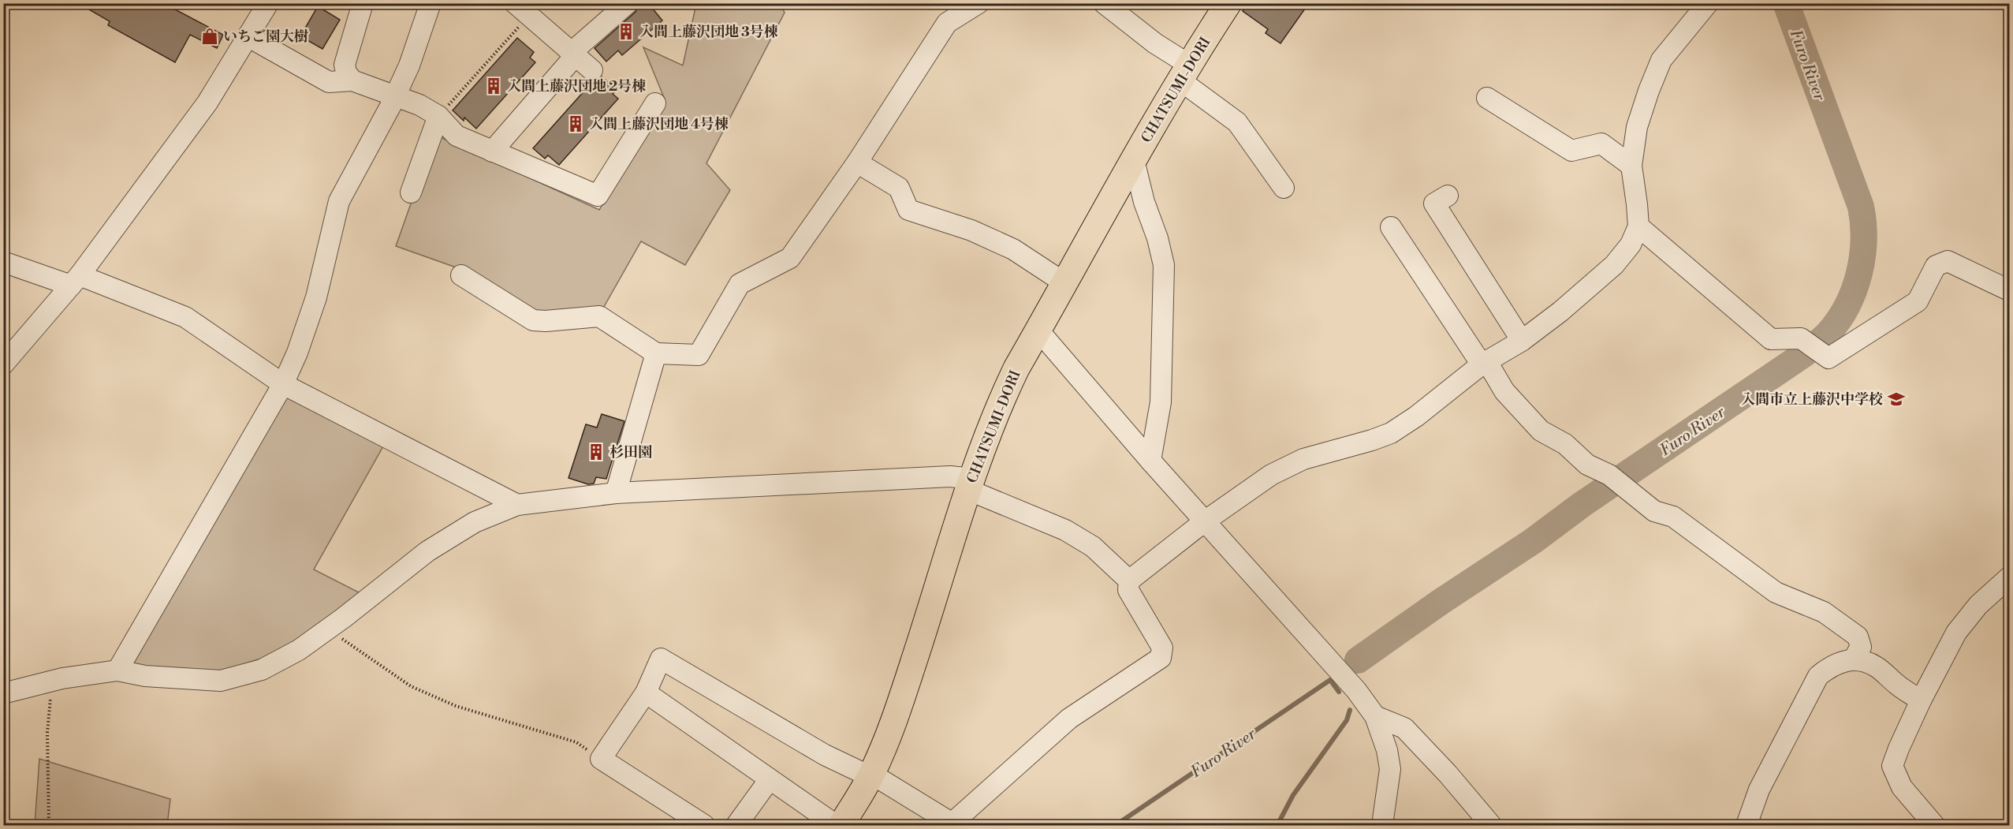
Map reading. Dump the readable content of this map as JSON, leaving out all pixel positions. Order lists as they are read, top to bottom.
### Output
{
  "streets": {
    "main road": ["CHATSUMI-DORI"]
  },
  "water": ["Furo River"],
  "places": {
    "building": [
      "入間上藤沢団地 3号棟",
      "入間上藤沢団地 2号棟",
      "入間上藤沢団地 4号棟",
      "杉田園"
    ],
    "shop": ["いちご園大樹"],
    "school or university": ["入間市立上藤沢中学校"]
  }
}
